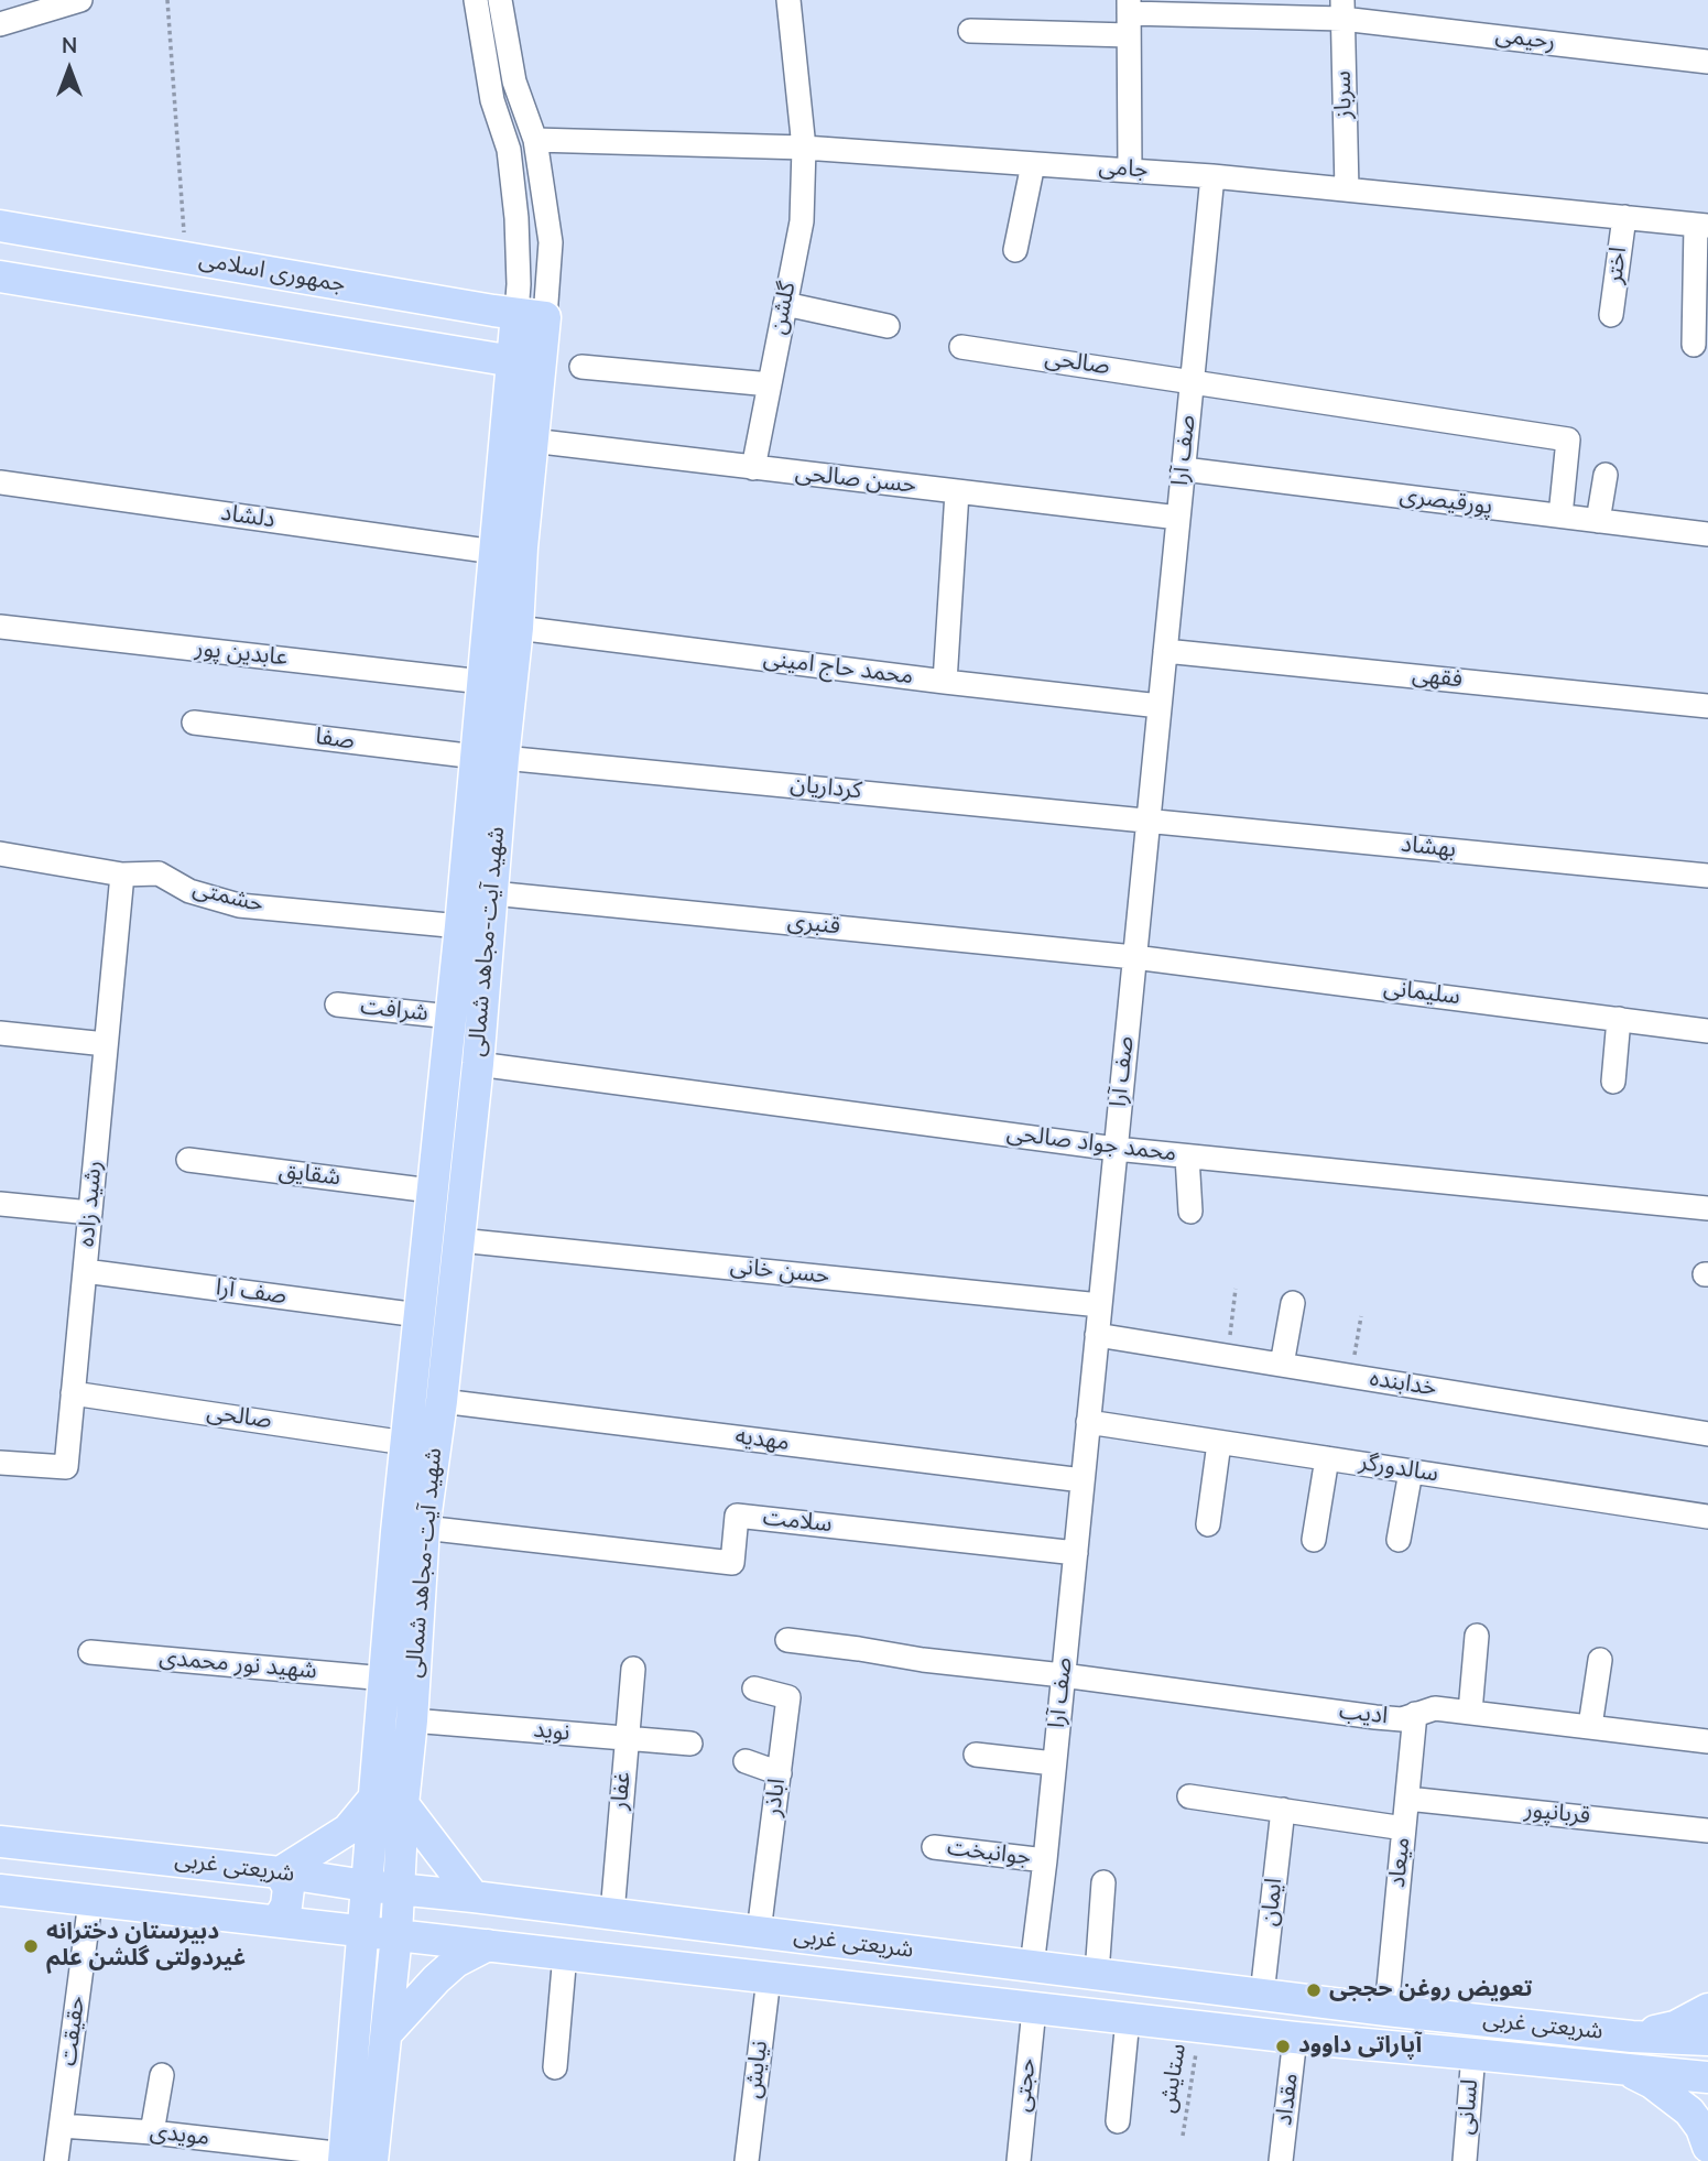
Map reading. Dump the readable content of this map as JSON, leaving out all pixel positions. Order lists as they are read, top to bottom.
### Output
{
  "streets": {
    "main road": ["جمهوری اسلامی", "شهید آیت-مجاهد شمالی", "شریعتی غربی"],
    "street": [
      "رحیمی",
      "سرباز",
      "جامی",
      "اختر",
      "گلشن",
      "صالحی",
      "صف آرا",
      "حسن صالحی",
      "پورقیصری",
      "دلشاد",
      "عابدین پور",
      "محمد حاج امینی",
      "فقهی",
      "صفا",
      "کرداریان",
      "بهشاد",
      "حشمتی",
      "قنبری",
      "سلیمانی",
      "شرافت",
      "محمد جواد صالحی",
      "شقایق",
      "رشید زاده",
      "حسن خانی",
      "خدابنده",
      "مهدیه",
      "سالدورگر",
      "سلامت",
      "شهید نور محمدی",
      "ادیب",
      "نوید",
      "غفار",
      "اباذر",
      "قربانپور",
      "جوانبخت",
      "میعاد",
      "ایمان",
      "حقیقت",
      "نیایش",
      "حجتی",
      "مقداد",
      "لسانی",
      "مویدی"
    ],
    "path": ["ستایش"]
  },
  "crossings": [
    ["رحیمی", "سرباز"],
    ["سرباز", "جامی"],
    ["جامی", "اختر"],
    ["جامی", "گلشن"],
    ["جامی", "صف آرا"],
    ["جامی", "شهید آیت-مجاهد شمالی"],
    ["جمهوری اسلامی", "شهید آیت-مجاهد شمالی"],
    ["گلشن", "حسن صالحی"],
    ["صالحی", "صف آرا"],
    ["صالحی", "پورقیصری"],
    ["صالحی", "شهید آیت-مجاهد شمالی"],
    ["صالحی", "رشید زاده"],
    ["صف آرا", "حسن صالحی"],
    ["صف آرا", "پورقیصری"],
    ["صف آرا", "محمد حاج امینی"],
    ["صف آرا", "فقهی"],
    ["صف آرا", "کرداریان"],
    ["صف آرا", "بهشاد"],
    ["صف آرا", "قنبری"],
    ["صف آرا", "شهید آیت-مجاهد شمالی"],
    ["صف آرا", "سلیمانی"],
    ["صف آرا", "محمد جواد صالحی"],
    ["صف آرا", "رشید زاده"],
    ["صف آرا", "حسن خانی"],
    ["صف آرا", "خدابنده"],
    ["صف آرا", "مهدیه"],
    ["صف آرا", "سالدورگر"],
    ["صف آرا", "سلامت"],
    ["صف آرا", "ادیب"],
    ["صف آرا", "جوانبخت"],
    ["صف آرا", "شریعتی غربی"],
    ["حسن صالحی", "شهید آیت-مجاهد شمالی"],
    ["دلشاد", "شهید آیت-مجاهد شمالی"],
    ["عابدین پور", "شهید آیت-مجاهد شمالی"],
    ["محمد حاج امینی", "شهید آیت-مجاهد شمالی"],
    ["صفا", "کرداریان"],
    ["صفا", "شهید آیت-مجاهد شمالی"],
    ["کرداریان", "بهشاد"],
    ["کرداریان", "شهید آیت-مجاهد شمالی"],
    ["حشمتی", "شهید آیت-مجاهد شمالی"],
    ["حشمتی", "رشید زاده"],
    ["قنبری", "شهید آیت-مجاهد شمالی"],
    ["قنبری", "سلیمانی"],
    ["شهید آیت-مجاهد شمالی", "شرافت"],
    ["شهید آیت-مجاهد شمالی", "محمد جواد صالحی"],
    ["شهید آیت-مجاهد شمالی", "شقایق"],
    ["شهید آیت-مجاهد شمالی", "حسن خانی"],
    ["شهید آیت-مجاهد شمالی", "مهدیه"],
    ["شهید آیت-مجاهد شمالی", "سلامت"],
    ["شهید آیت-مجاهد شمالی", "شهید نور محمدی"],
    ["شهید آیت-مجاهد شمالی", "نوید"],
    ["شهید آیت-مجاهد شمالی", "شریعتی غربی"],
    ["شهید آیت-مجاهد شمالی", "مویدی"],
    ["ادیب", "میعاد"],
    ["نوید", "غفار"],
    ["غفار", "شریعتی غربی"],
    ["اباذر", "شریعتی غربی"],
    ["قربانپور", "میعاد"],
    ["میعاد", "شریعتی غربی"],
    ["شریعتی غربی", "ایمان"],
    ["شریعتی غربی", "حقیقت"],
    ["شریعتی غربی", "نیایش"],
    ["شریعتی غربی", "ستایش"],
    ["شریعتی غربی", "حجتی"],
    ["شریعتی غربی", "مقداد"],
    ["شریعتی غربی", "لسانی"],
    ["حقیقت", "مویدی"]
  ],
  "places": ["دبیرستان دخترانه غیردولتی گلشن علم", "تعویض روغن حججی", "آپاراتی داوود"],
  "north": "top"
}
